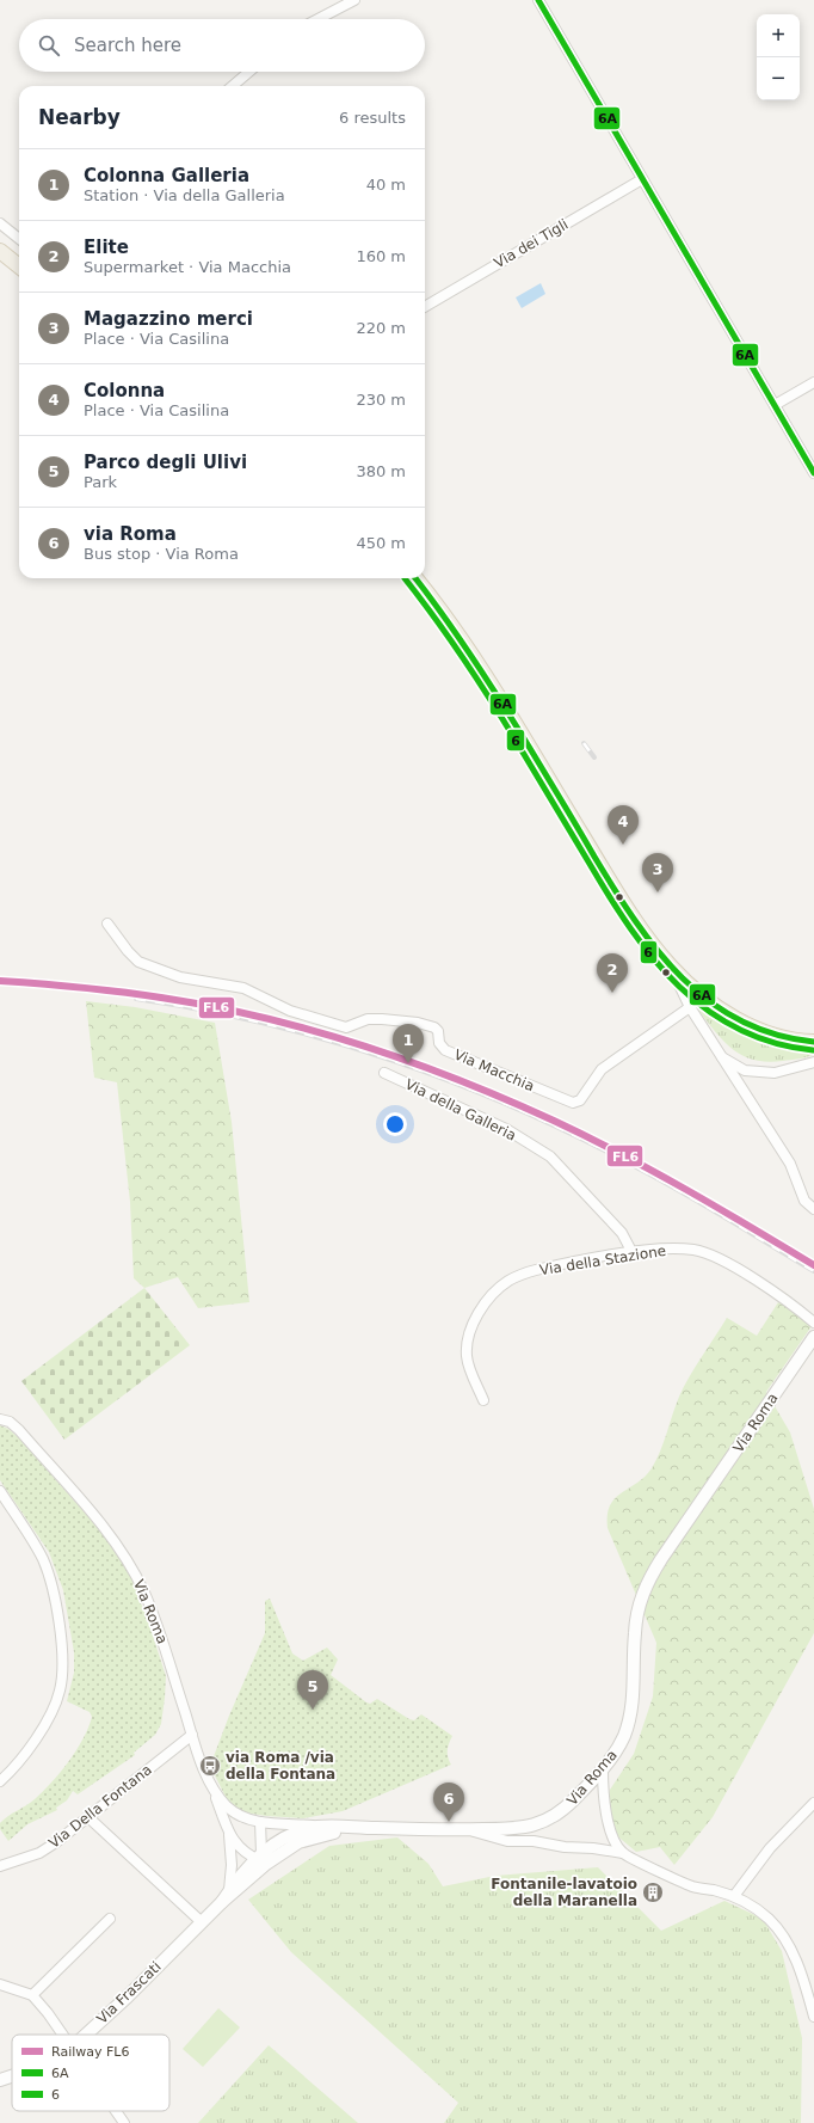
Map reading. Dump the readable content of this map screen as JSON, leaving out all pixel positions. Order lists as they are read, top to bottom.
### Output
{
  "streets": {
    "street": [
      "Via dei Tigli",
      "Via Macchia",
      "Via della Galleria",
      "Via della Stazione",
      "Via Roma",
      "Via Della Fontana",
      "Via Frascati"
    ]
  },
  "crossings": [
    ["Via della Galleria", "Via della Stazione"],
    ["Via Roma", "Via Della Fontana"],
    ["Via Roma", "Via Frascati"]
  ],
  "places": {
    "bus stop": ["via Roma /via della Fontana"],
    "building": ["Fontanile-lavatoio della Maranella"]
  },
  "lines": ["transit line 6A", "transit line 6", "rail line FL6"],
  "legend": ["Railway FL6", "6A", "6"],
  "page": {
    "map_buttons": ["+", "−"],
    "search": "Search here",
    "heading": ["Nearby", "6 results"],
    "list": [
      {
        "mark": "1",
        "name": "Colonna Galleria",
        "note": "Station · Via della Galleria",
        "value": "40 m"
      },
      {
        "mark": "2",
        "name": "Elite",
        "note": "Supermarket · Via Macchia",
        "value": "160 m"
      },
      {
        "mark": "3",
        "name": "Magazzino merci",
        "note": "Place · Via Casilina",
        "value": "220 m"
      },
      {
        "mark": "4",
        "name": "Colonna",
        "note": "Place · Via Casilina",
        "value": "230 m"
      },
      {
        "mark": "5",
        "name": "Parco degli Ulivi",
        "note": "Park",
        "value": "380 m"
      },
      {
        "mark": "6",
        "name": "via Roma",
        "note": "Bus stop · Via Roma",
        "value": "450 m"
      }
    ],
    "pins": [
      "4",
      "3",
      "2",
      "1",
      "5",
      "6"
    ]
  }
}
